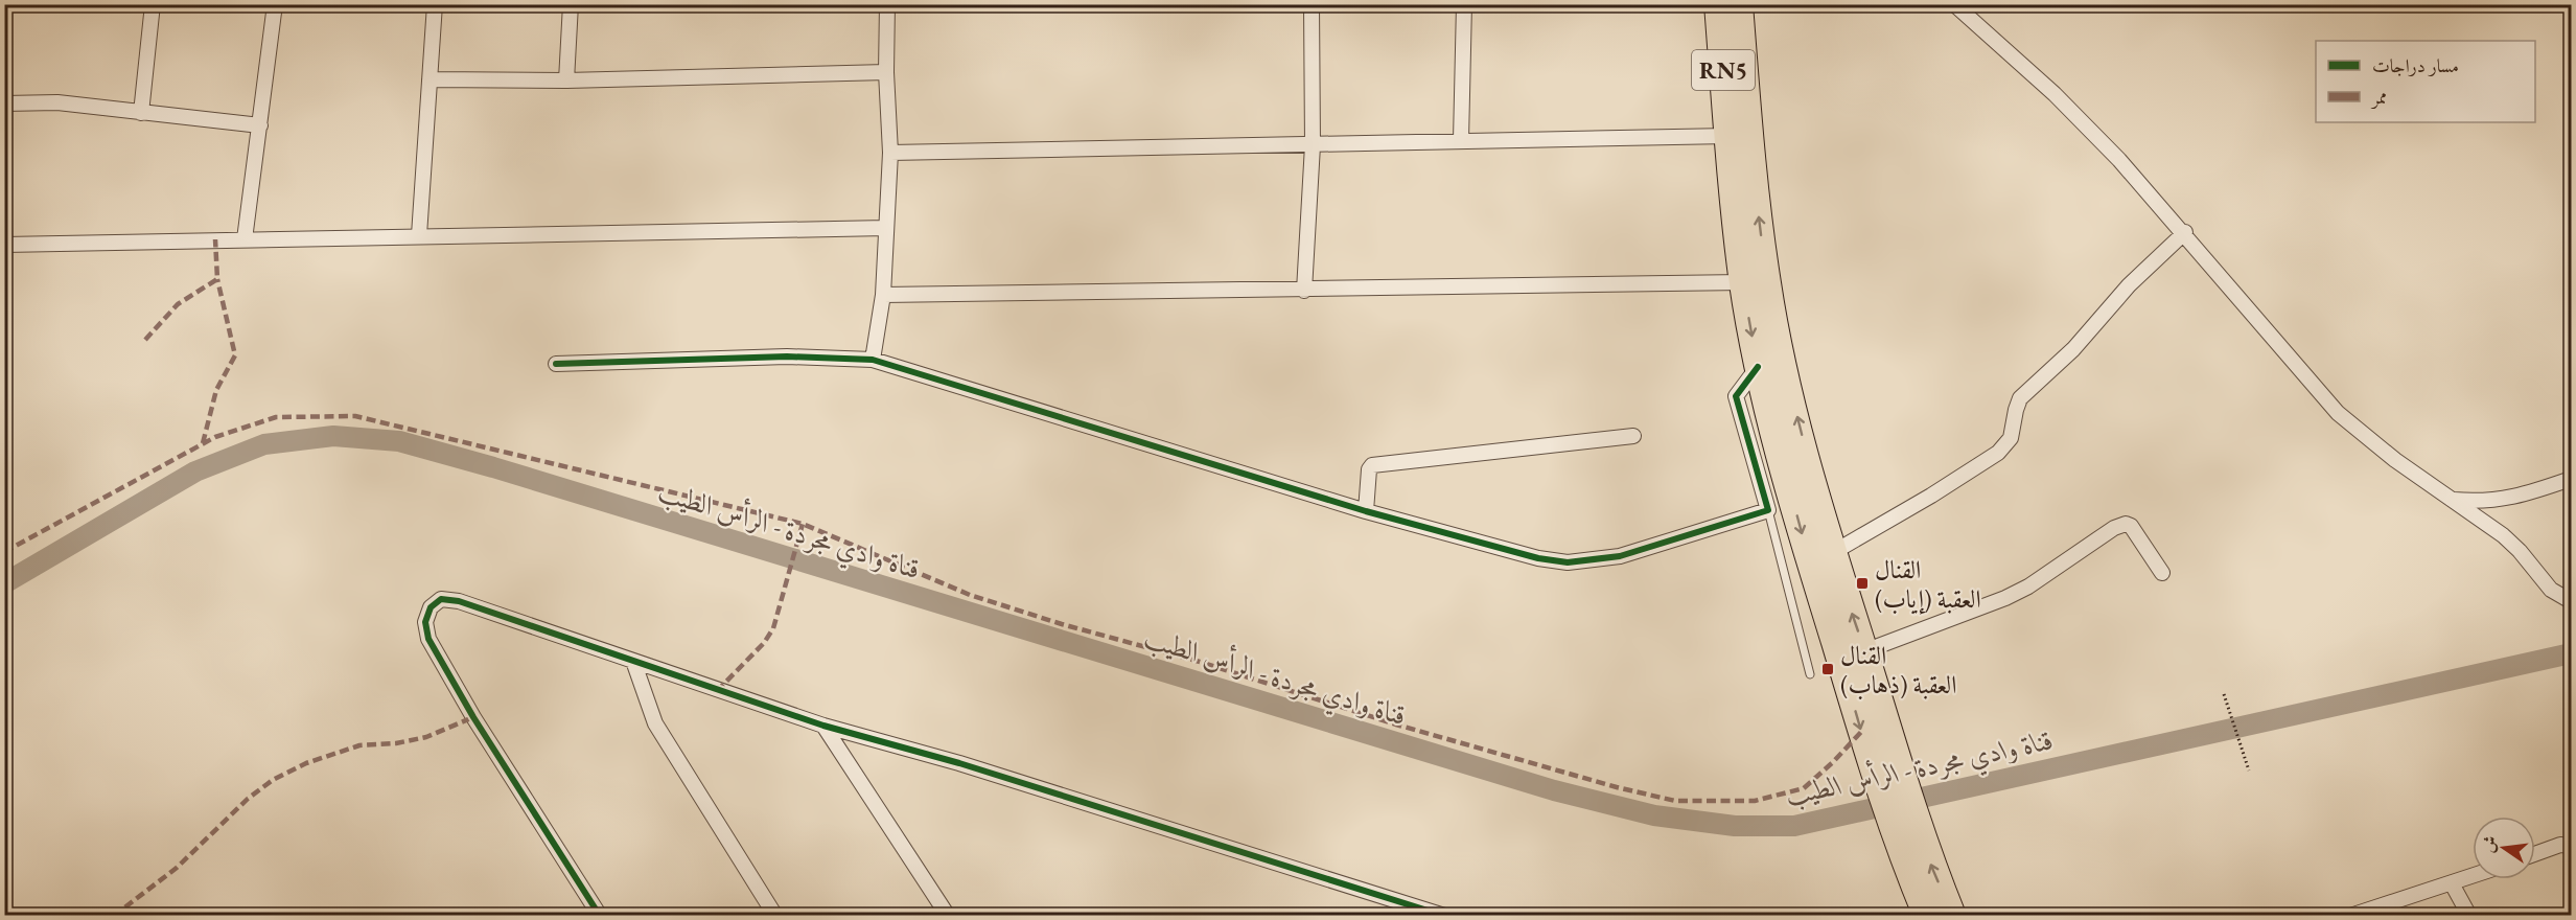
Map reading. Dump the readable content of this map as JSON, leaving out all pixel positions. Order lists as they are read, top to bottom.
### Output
{
  "streets": {
    "highway": ["RN5"]
  },
  "water": ["قناة وادي مجردة - الرأس الطيب"],
  "places": {
    "transit": ["القنال العقبة (إياب)", "القنال العقبة (ذهاب)"]
  },
  "legend": ["مسار دراجات", "ممر"],
  "north": "left"
}
